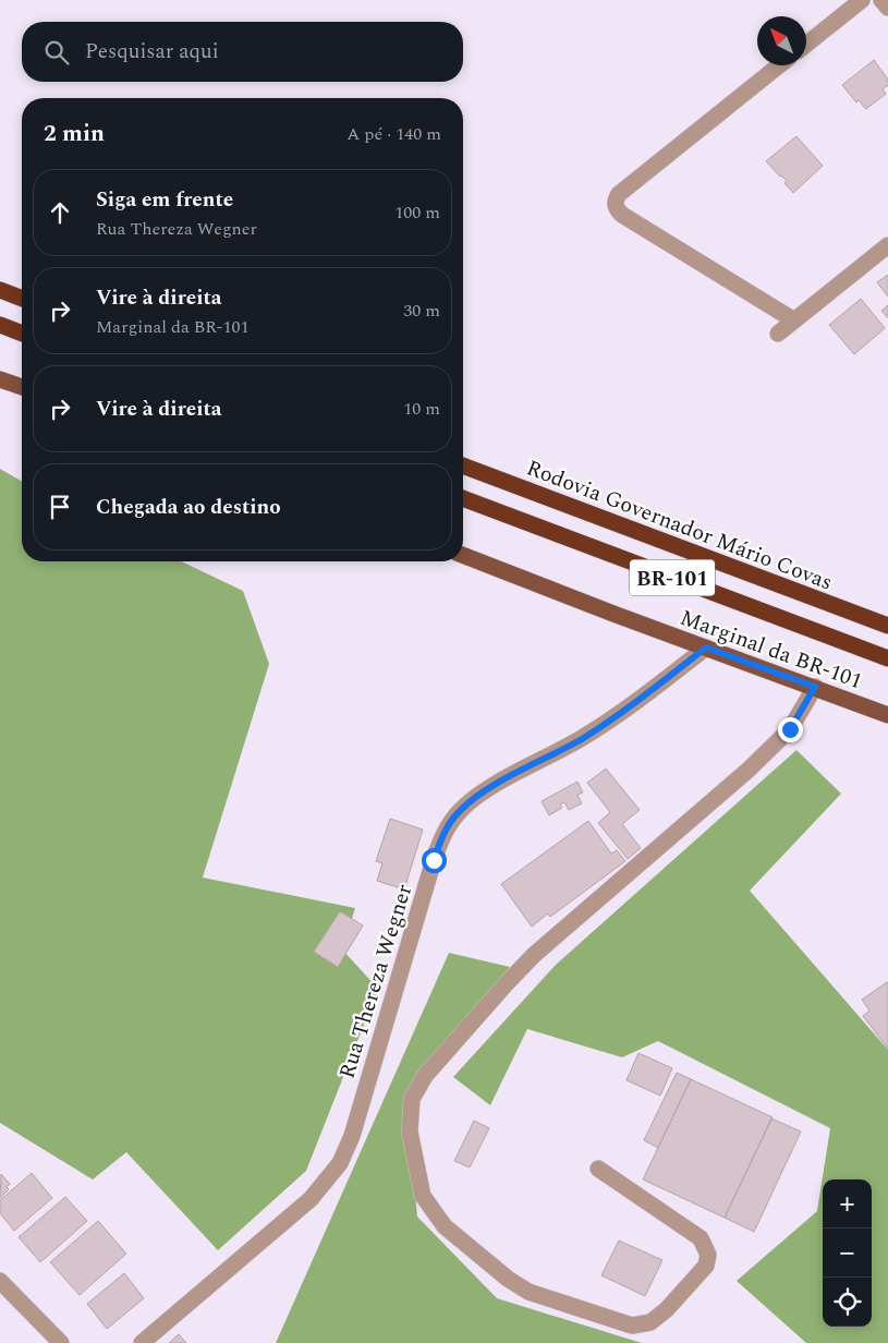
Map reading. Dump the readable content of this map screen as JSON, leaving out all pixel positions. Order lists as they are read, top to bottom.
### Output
{
  "streets": {
    "highway": ["Rodovia Governador Mário Covas", "BR-101"],
    "main road": ["Marginal da BR-101"],
    "street": ["Rua Thereza Wegner"]
  },
  "crossings": [
    ["Marginal da BR-101", "Rua Thereza Wegner"]
  ],
  "north": "top left",
  "page": {
    "search": "Pesquisar aqui",
    "heading": ["2 min", "A pé · 140 m"],
    "list": [
      ["Siga em frente", "Rua Thereza Wegner", "100 m"],
      ["Vire à direita", "Marginal da BR-101", "30 m"],
      ["Vire à direita", "10 m"],
      "Chegada ao destino"
    ],
    "map_buttons": ["+", "−"]
  }
}
